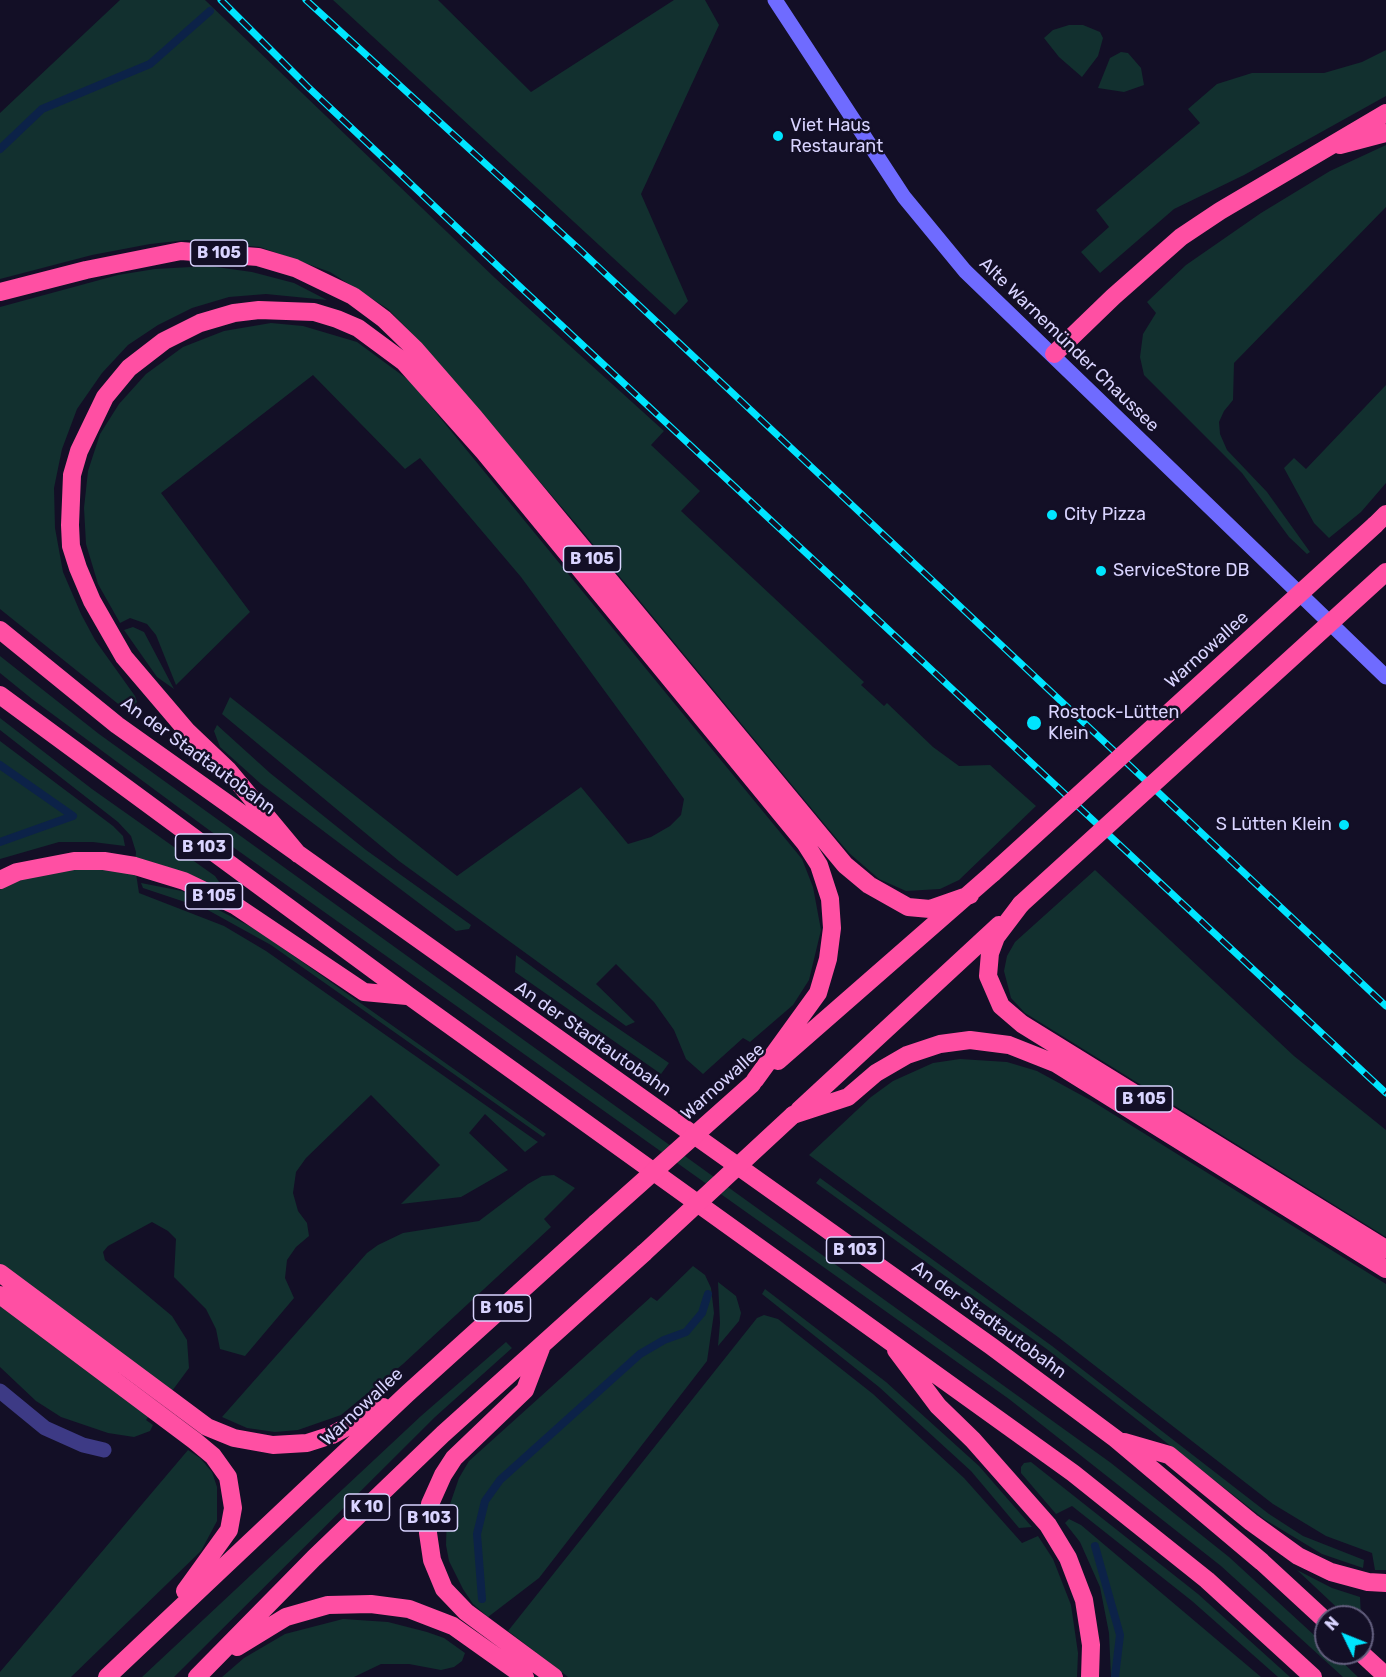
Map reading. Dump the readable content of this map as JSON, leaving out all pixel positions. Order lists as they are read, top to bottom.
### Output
{
  "streets": {
    "highway": [
      "B 105",
      "Warnowallee",
      "An der Stadtautobahn",
      "B 103",
      "K 10"
    ],
    "street": ["Alte Warnemünder Chaussee"]
  },
  "crossings": [
    ["B 105", "Warnowallee"],
    ["B 105", "B 103"],
    ["B 103", "K 10"]
  ],
  "places": [
    "Viet Haus Restaurant",
    "City Pizza",
    "ServiceStore DB",
    "Rostock-Lütten Klein",
    "S Lütten Klein"
  ],
  "north": "top left"
}
